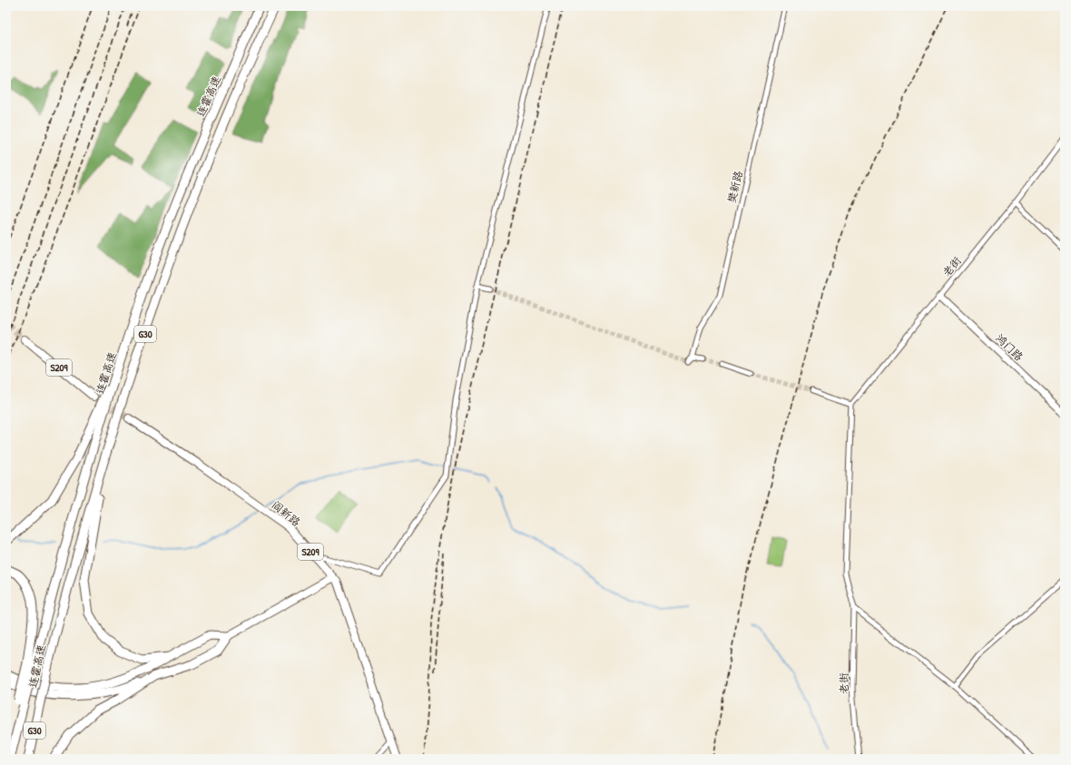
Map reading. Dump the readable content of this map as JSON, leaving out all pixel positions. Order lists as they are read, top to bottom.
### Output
{
  "streets": {
    "highway": ["连霍高速", "G30"],
    "main road": ["S209", "阎新路"],
    "street": ["樊新路", "老街", "鸿门路"]
  },
  "crossings": [
    ["老街", "鸿门路"]
  ]
}
